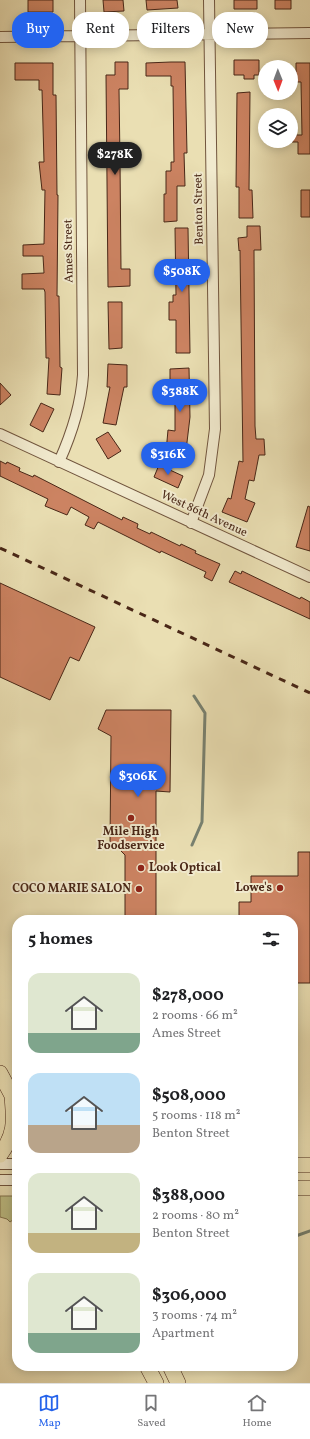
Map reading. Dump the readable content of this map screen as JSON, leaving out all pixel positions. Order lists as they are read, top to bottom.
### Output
{
  "streets": {
    "street": ["Benton Street", "Ames Street", "West 86th Avenue"]
  },
  "crossings": [
    ["Benton Street", "West 86th Avenue"],
    ["Ames Street", "West 86th Avenue"]
  ],
  "places": [
    "Mile High Foodservice",
    "Look Optical",
    "Lowe's",
    "COCO MARIE SALON"
  ],
  "north": "bottom",
  "page": {
    "chip": [
      "Buy",
      "Rent",
      "Filters",
      "New"
    ],
    "price": [
      "$278K",
      "$508K",
      "$388K",
      "$316K",
      "$306K"
    ],
    "heading": "5 homes",
    "list": [
      {
        "name": "$278,000",
        "note": "2 rooms · 66 m² · Ames Street"
      },
      {
        "name": "$508,000",
        "note": "5 rooms · 118 m² · Benton Street"
      },
      {
        "name": "$388,000",
        "note": "2 rooms · 80 m² · Benton Street"
      },
      {
        "name": "$306,000",
        "note": "3 rooms · 74 m² · Apartment"
      }
    ],
    "tabs": ["Map", "Saved", "Home"]
  }
}
